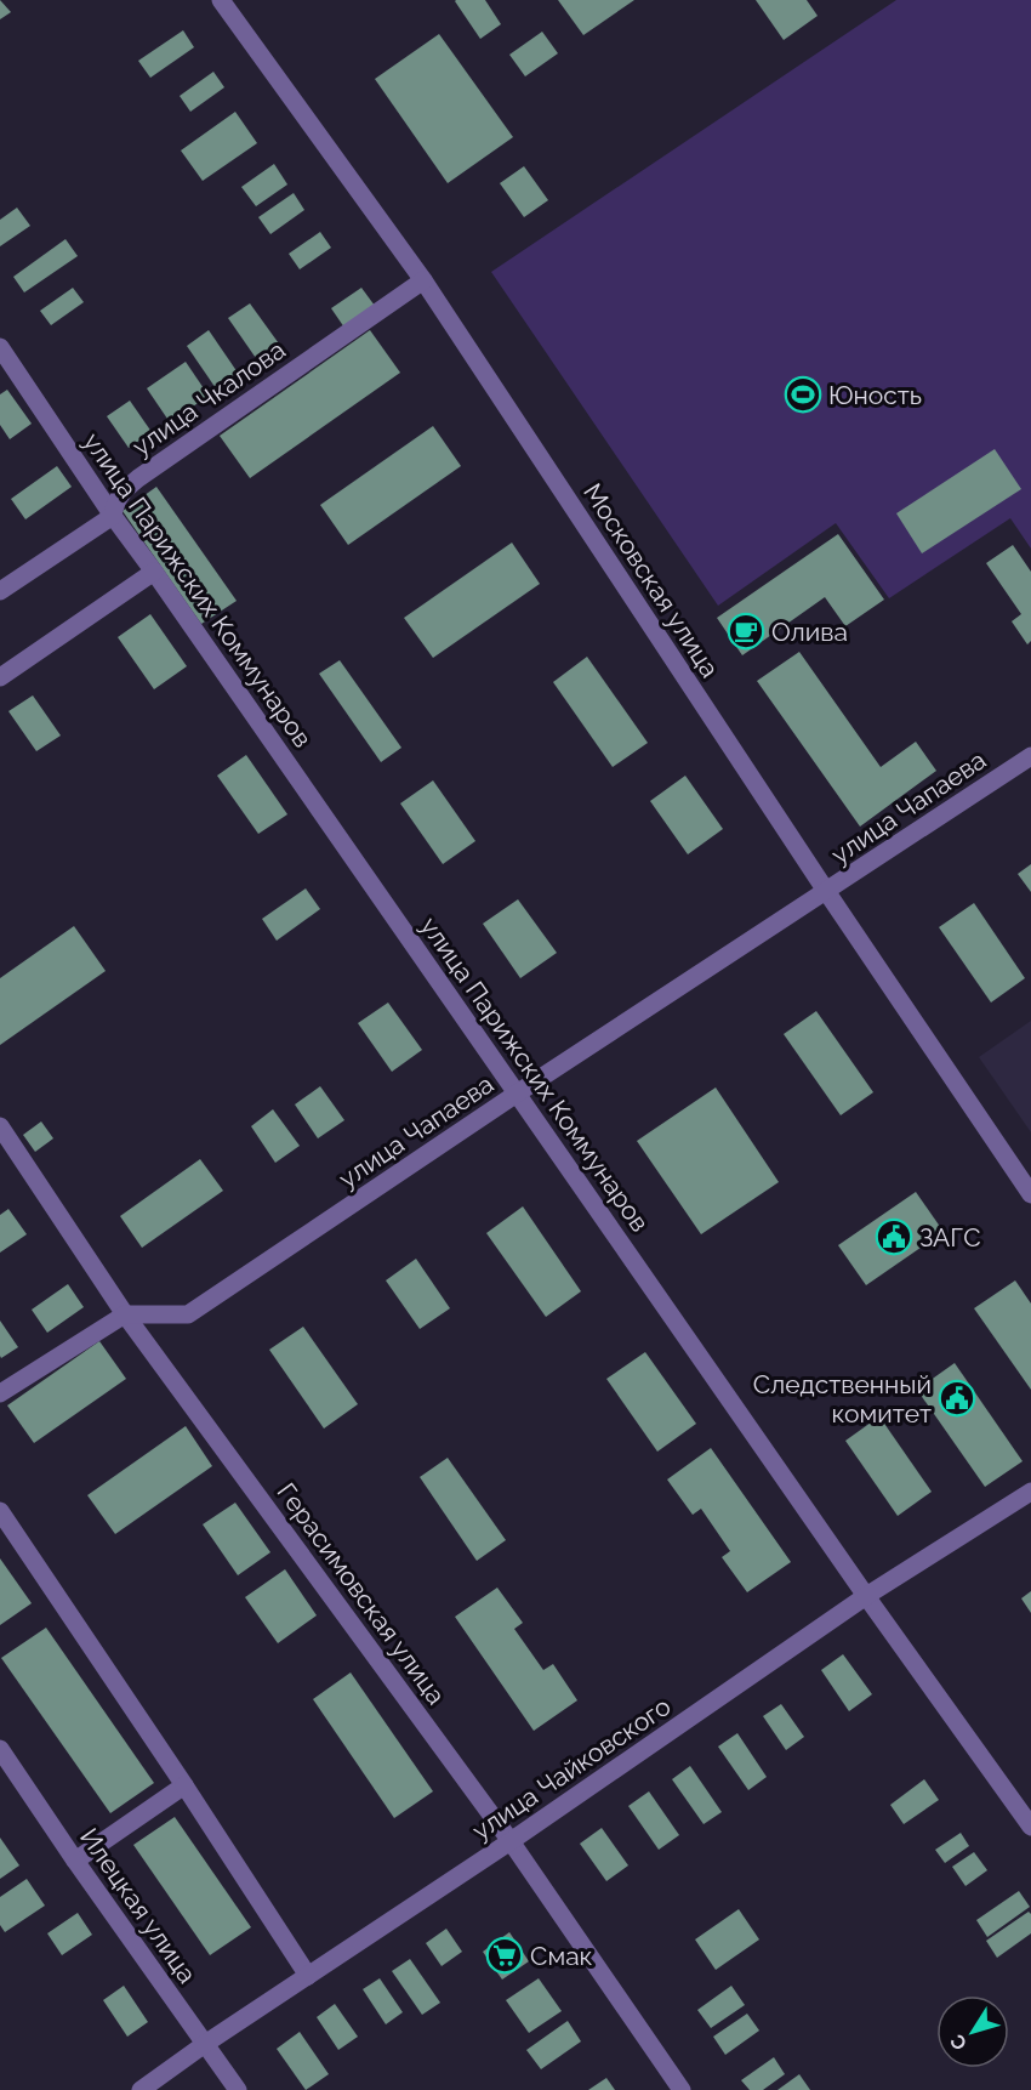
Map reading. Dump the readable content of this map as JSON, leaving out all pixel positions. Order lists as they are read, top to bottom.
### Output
{
  "streets": {
    "street": [
      "улица Чкалова",
      "Московская улица",
      "улица Парижских Коммунаров",
      "улица Чапаева",
      "Герасимовская улица",
      "улица Чайковского",
      "Илецкая улица"
    ]
  },
  "crossings": [
    ["улица Чкалова", "Московская улица"],
    ["улица Чкалова", "улица Парижских Коммунаров"],
    ["Московская улица", "улица Чапаева"],
    ["улица Парижских Коммунаров", "улица Чапаева"],
    ["улица Парижских Коммунаров", "улица Чайковского"],
    ["улица Чапаева", "Герасимовская улица"],
    ["Герасимовская улица", "улица Чайковского"],
    ["улица Чайковского", "Илецкая улица"]
  ],
  "places": {
    "sports": ["Юность"],
    "cafe": ["Олива"],
    "public building": ["ЗАГС", "Следственный комитет"],
    "supermarket": ["Смак"]
  },
  "north": "bottom left"
}
